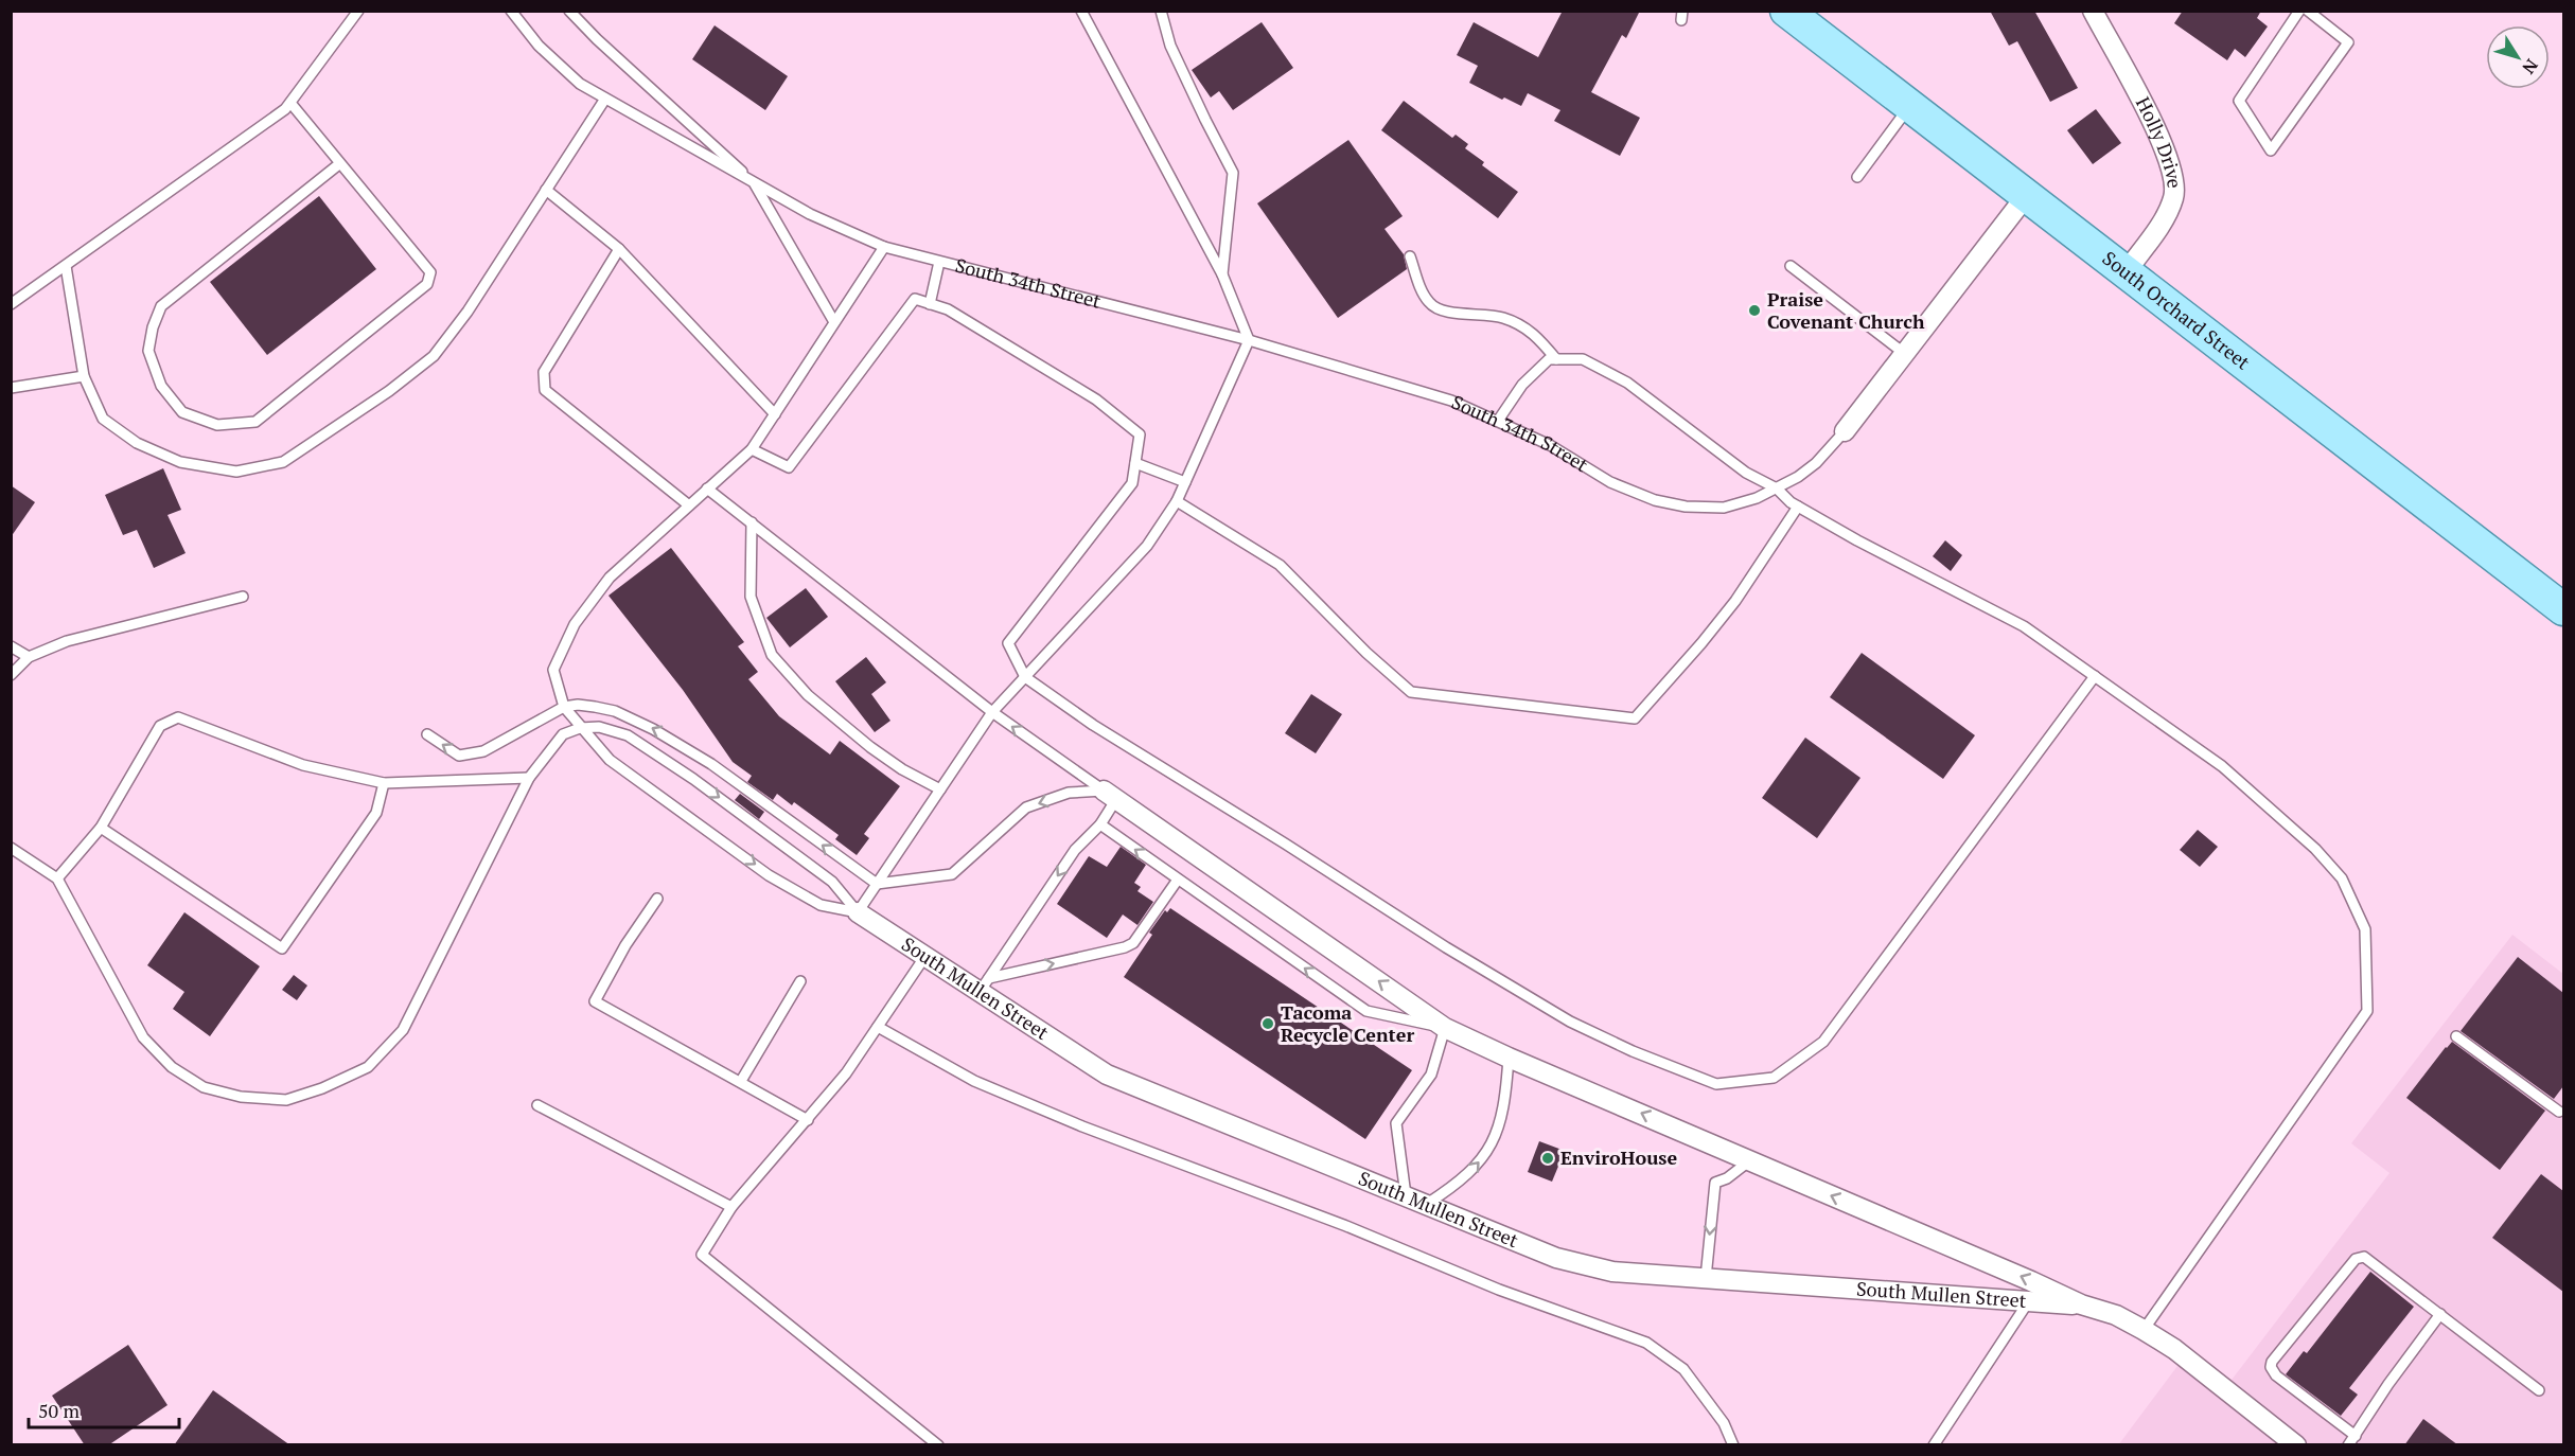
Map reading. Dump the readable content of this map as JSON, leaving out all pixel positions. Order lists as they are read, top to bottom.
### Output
{
  "streets": {
    "main road": ["South Orchard Street"],
    "street": ["Holly Drive", "South 34th Street", "South Mullen Street"]
  },
  "crossings": [
    ["Holly Drive", "South Orchard Street"],
    ["South 34th Street", "South Orchard Street"]
  ],
  "places": ["Praise Covenant Church", "Tacoma Recycle Center", "EnviroHouse"],
  "scale_bar": "50 m",
  "north": "bottom right"
}
